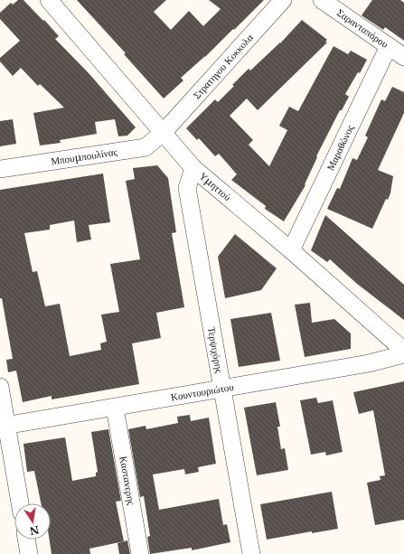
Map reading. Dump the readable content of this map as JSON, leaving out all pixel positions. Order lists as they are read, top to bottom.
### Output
{
  "streets": {
    "street": [
      "Σαρανταπόρου",
      "Στρατηγου Κοκκολα",
      "Μαραθώνος",
      "Μπουμπουλίνας",
      "Υμηττού",
      "Τερψιχόρης",
      "Κουντουριώτου",
      "Καστανερης"
    ]
  },
  "crossings": [
    ["Σαρανταπόρου", "Μαραθώνος"],
    ["Στρατηγου Κοκκολα", "Μπουμπουλίνας"],
    ["Στρατηγου Κοκκολα", "Υμηττού"],
    ["Μαραθώνος", "Υμηττού"],
    ["Μπουμπουλίνας", "Υμηττού"],
    ["Υμηττού", "Τερψιχόρης"],
    ["Τερψιχόρης", "Κουντουριώτου"],
    ["Κουντουριώτου", "Καστανερης"]
  ],
  "north": "bottom"
}
